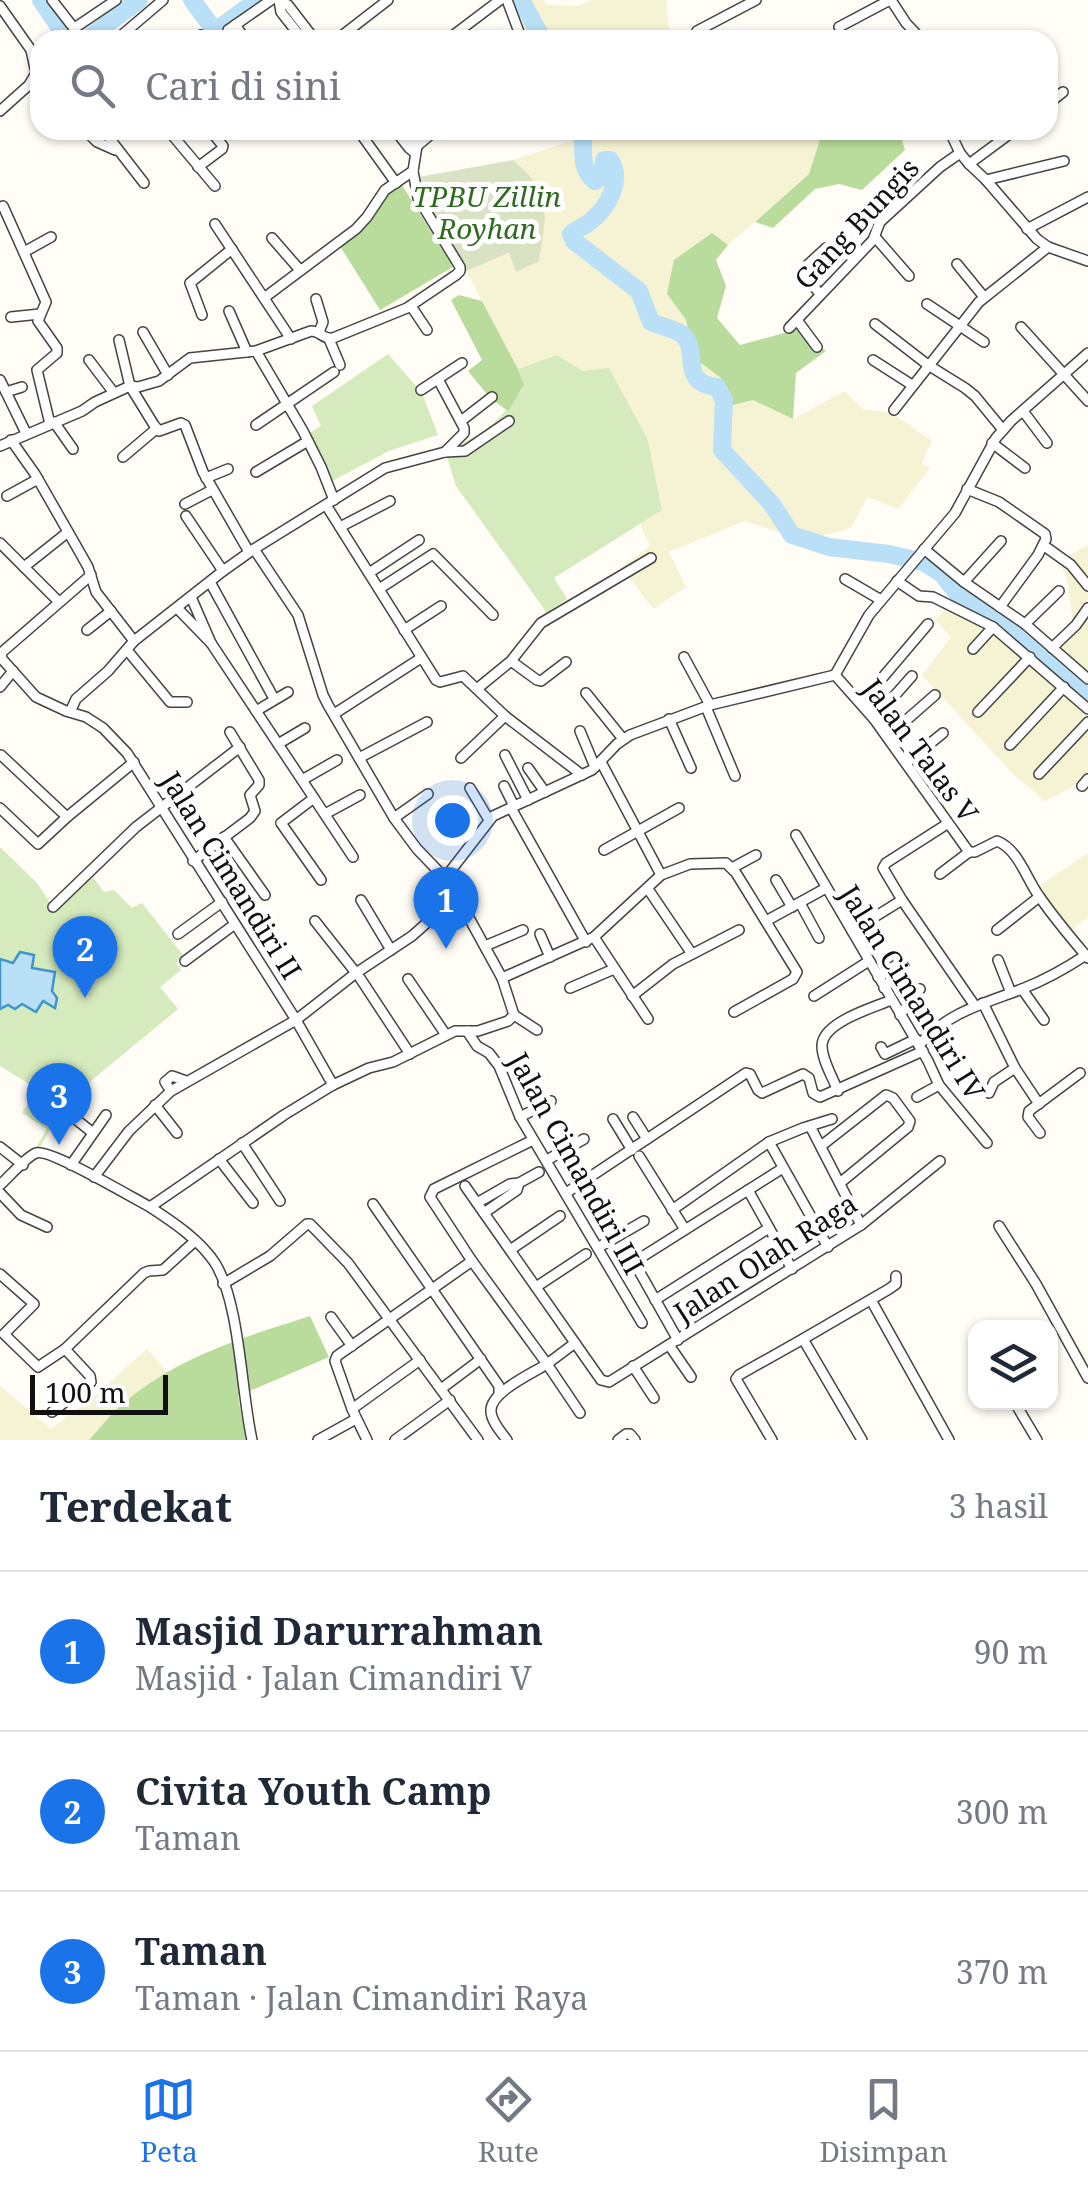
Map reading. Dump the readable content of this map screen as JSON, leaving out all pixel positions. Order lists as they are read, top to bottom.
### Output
{
  "streets": {
    "street": [
      "Gang Bungis",
      "Jalan Talas V",
      "Jalan Cimandiri II",
      "Jalan Cimandiri IV",
      "Jalan Cimandiri III",
      "Jalan Olah Raga"
    ]
  },
  "parks": ["TPBU Zillin Royhan"],
  "scale_bar": "100 m",
  "page": {
    "search": "Cari di sini",
    "pins": ["1", "2", "3"],
    "scale": "100 m",
    "heading": ["Terdekat", "3 hasil"],
    "list": [
      {
        "mark": "1",
        "name": "Masjid Darurrahman",
        "note": "Masjid · Jalan Cimandiri V",
        "value": "90 m"
      },
      {
        "mark": "2",
        "name": "Civita Youth Camp",
        "note": "Taman",
        "value": "300 m"
      },
      {
        "mark": "3",
        "name": "Taman",
        "note": "Taman · Jalan Cimandiri Raya",
        "value": "370 m"
      }
    ],
    "nav": ["Peta", "Rute", "Disimpan"]
  }
}
